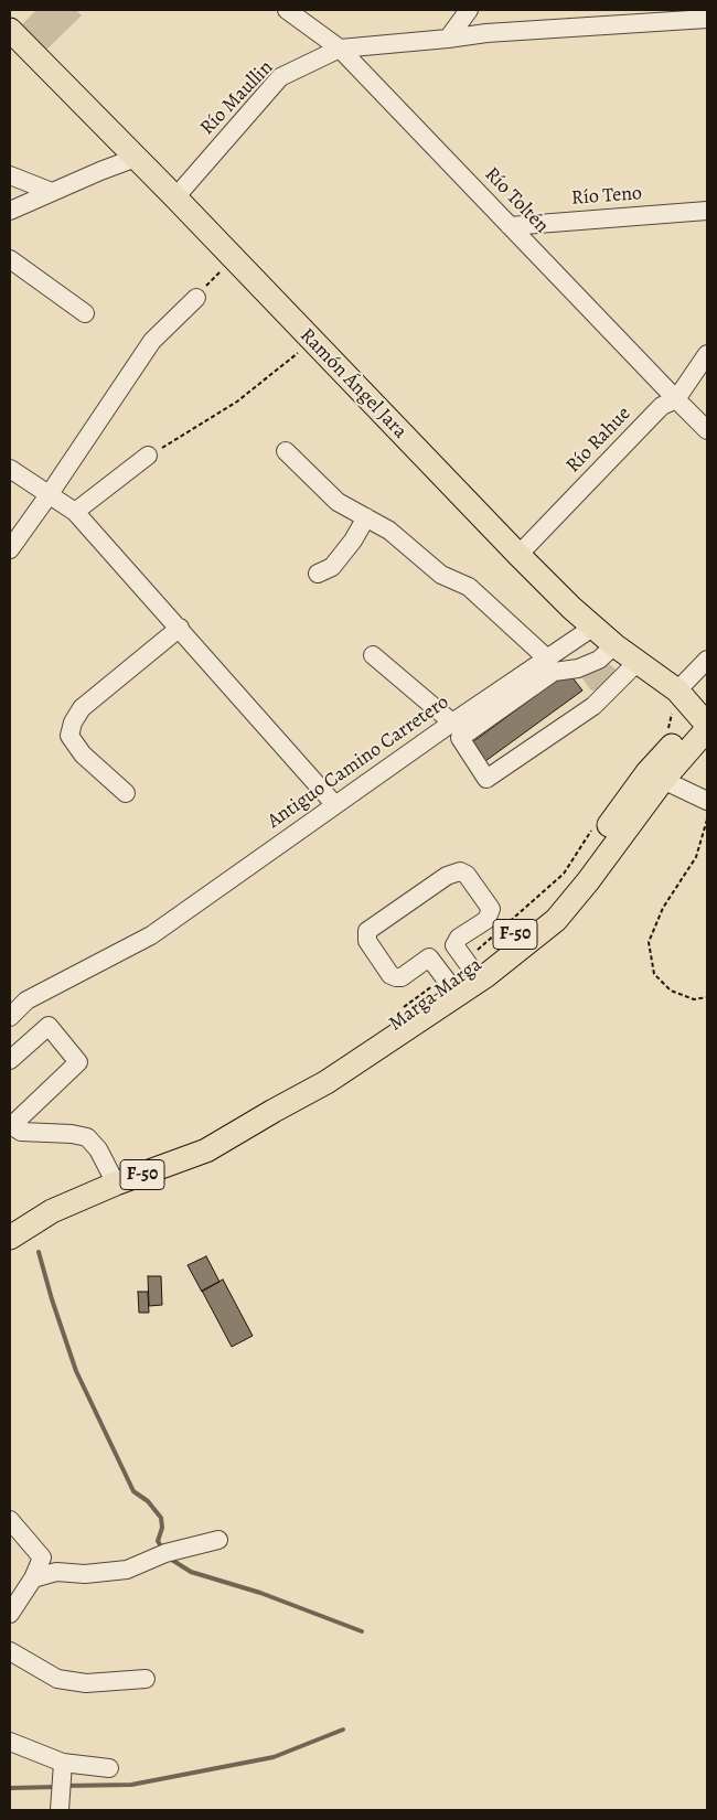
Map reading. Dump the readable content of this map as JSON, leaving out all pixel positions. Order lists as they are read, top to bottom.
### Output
{
  "streets": {
    "main road": ["Ramón Ángel Jara", "F-50", "Marga Marga"],
    "street": [
      "Río Maullin",
      "Río Teno",
      "Río Toltén",
      "Río Rahue",
      "Antiguo Camino Carretero"
    ]
  },
  "crossings": [
    ["Río Maullin", "Río Toltén"],
    ["Río Maullin", "Ramón Ángel Jara"],
    ["Río Teno", "Río Toltén"],
    ["Río Toltén", "Río Rahue"],
    ["Ramón Ángel Jara", "Río Rahue"],
    ["Ramón Ángel Jara", "Antiguo Camino Carretero"],
    ["Ramón Ángel Jara", "Marga Marga"]
  ]
}
